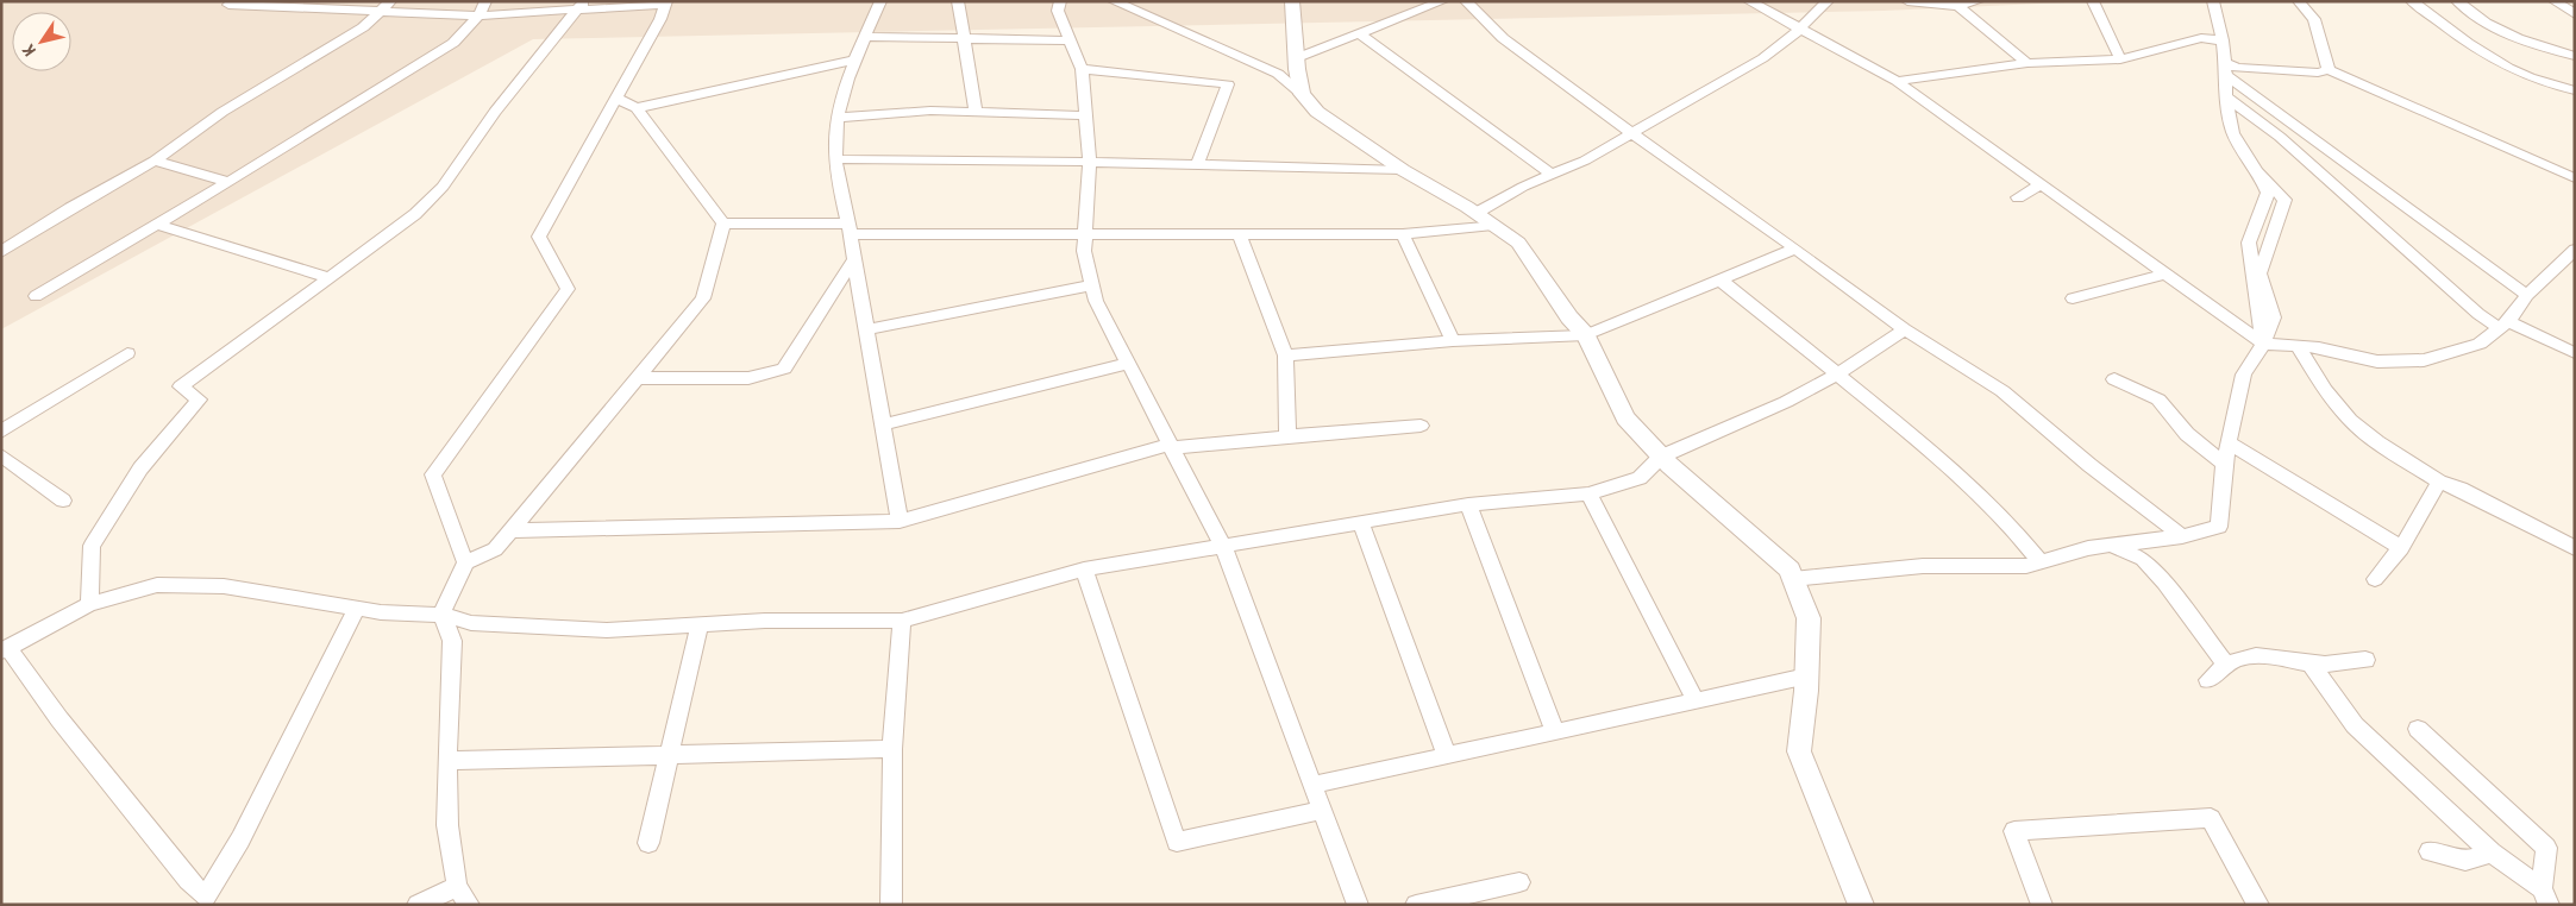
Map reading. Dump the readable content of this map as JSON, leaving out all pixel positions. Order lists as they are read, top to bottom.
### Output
{
  "north": "bottom left"
}
